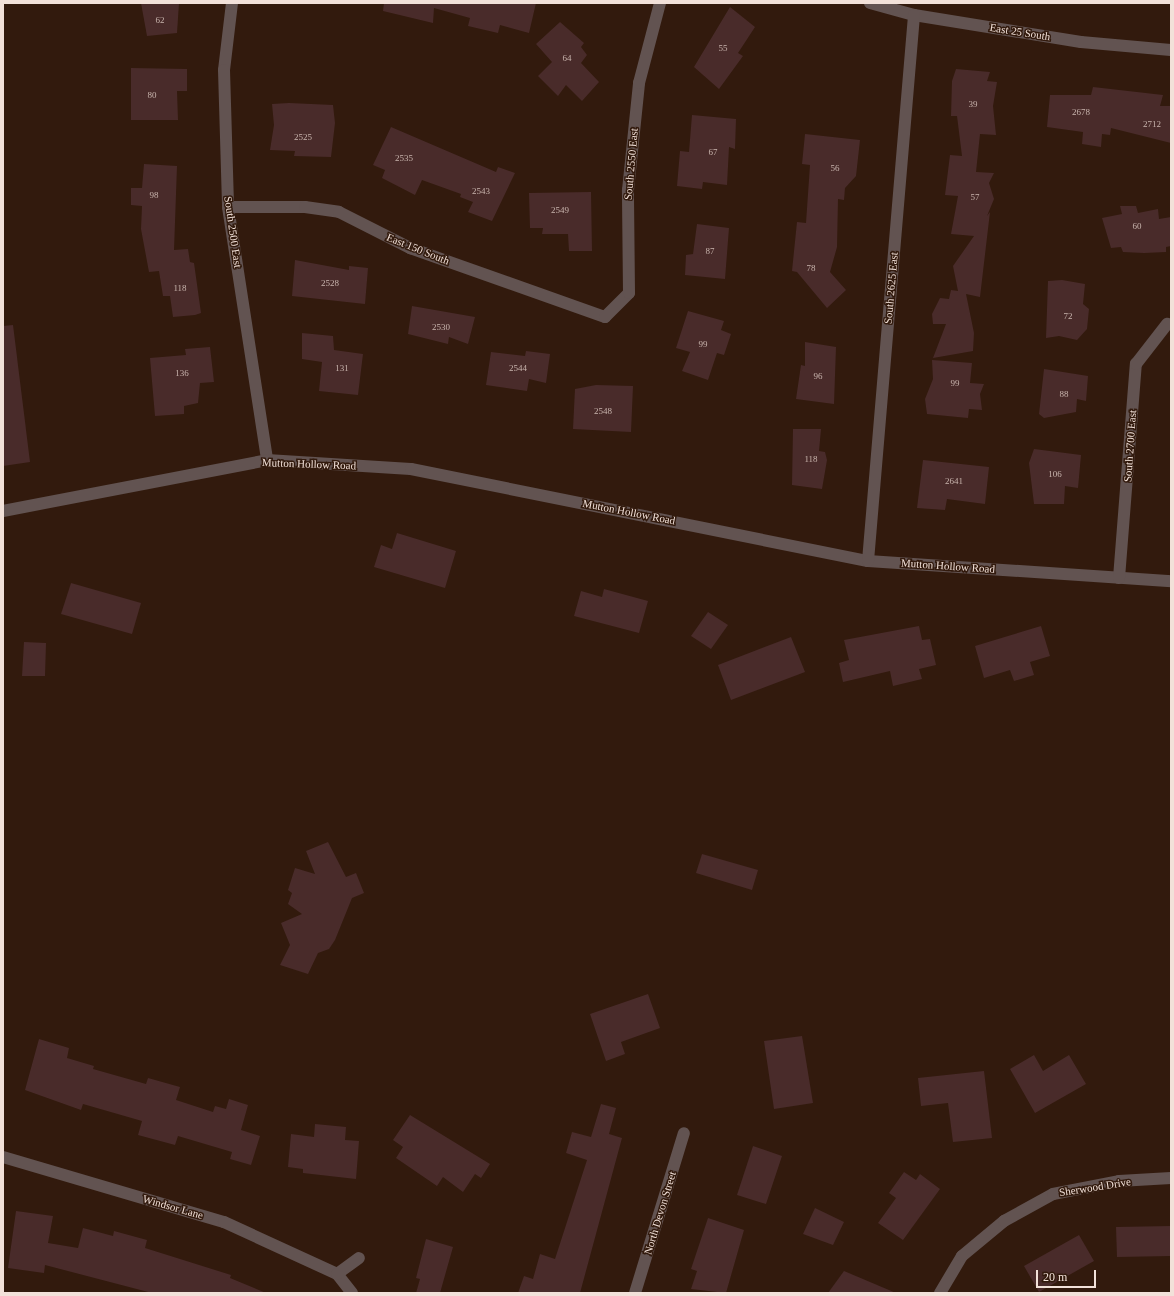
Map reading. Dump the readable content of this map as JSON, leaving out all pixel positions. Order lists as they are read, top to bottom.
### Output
{
  "streets": {
    "street": [
      "East 25 South",
      "South 2550 East",
      "South 2500 East",
      "East 150 South",
      "South 2625 East",
      "South 2700 East",
      "Mutton Hollow Road",
      "Sherwood Drive",
      "Windsor Lane",
      "North Devon Street"
    ]
  },
  "crossings": [
    ["East 25 South", "South 2625 East"],
    ["South 2550 East", "East 150 South"],
    ["South 2500 East", "East 150 South"],
    ["South 2500 East", "Mutton Hollow Road"],
    ["South 2625 East", "Mutton Hollow Road"],
    ["South 2700 East", "Mutton Hollow Road"]
  ],
  "house_numbers": [
    "62",
    "55",
    "64",
    "80",
    "39",
    "2678",
    "2712",
    "2525",
    "67",
    "2535",
    "56",
    "2543",
    "98",
    "57",
    "2549",
    "60",
    "87",
    "78",
    "2528",
    "118",
    "72",
    "2530",
    "99",
    "131",
    "2544",
    "136",
    "96",
    "99",
    "88",
    "2548",
    "118",
    "106",
    "2641"
  ],
  "scale_bar": "20 m"
}
